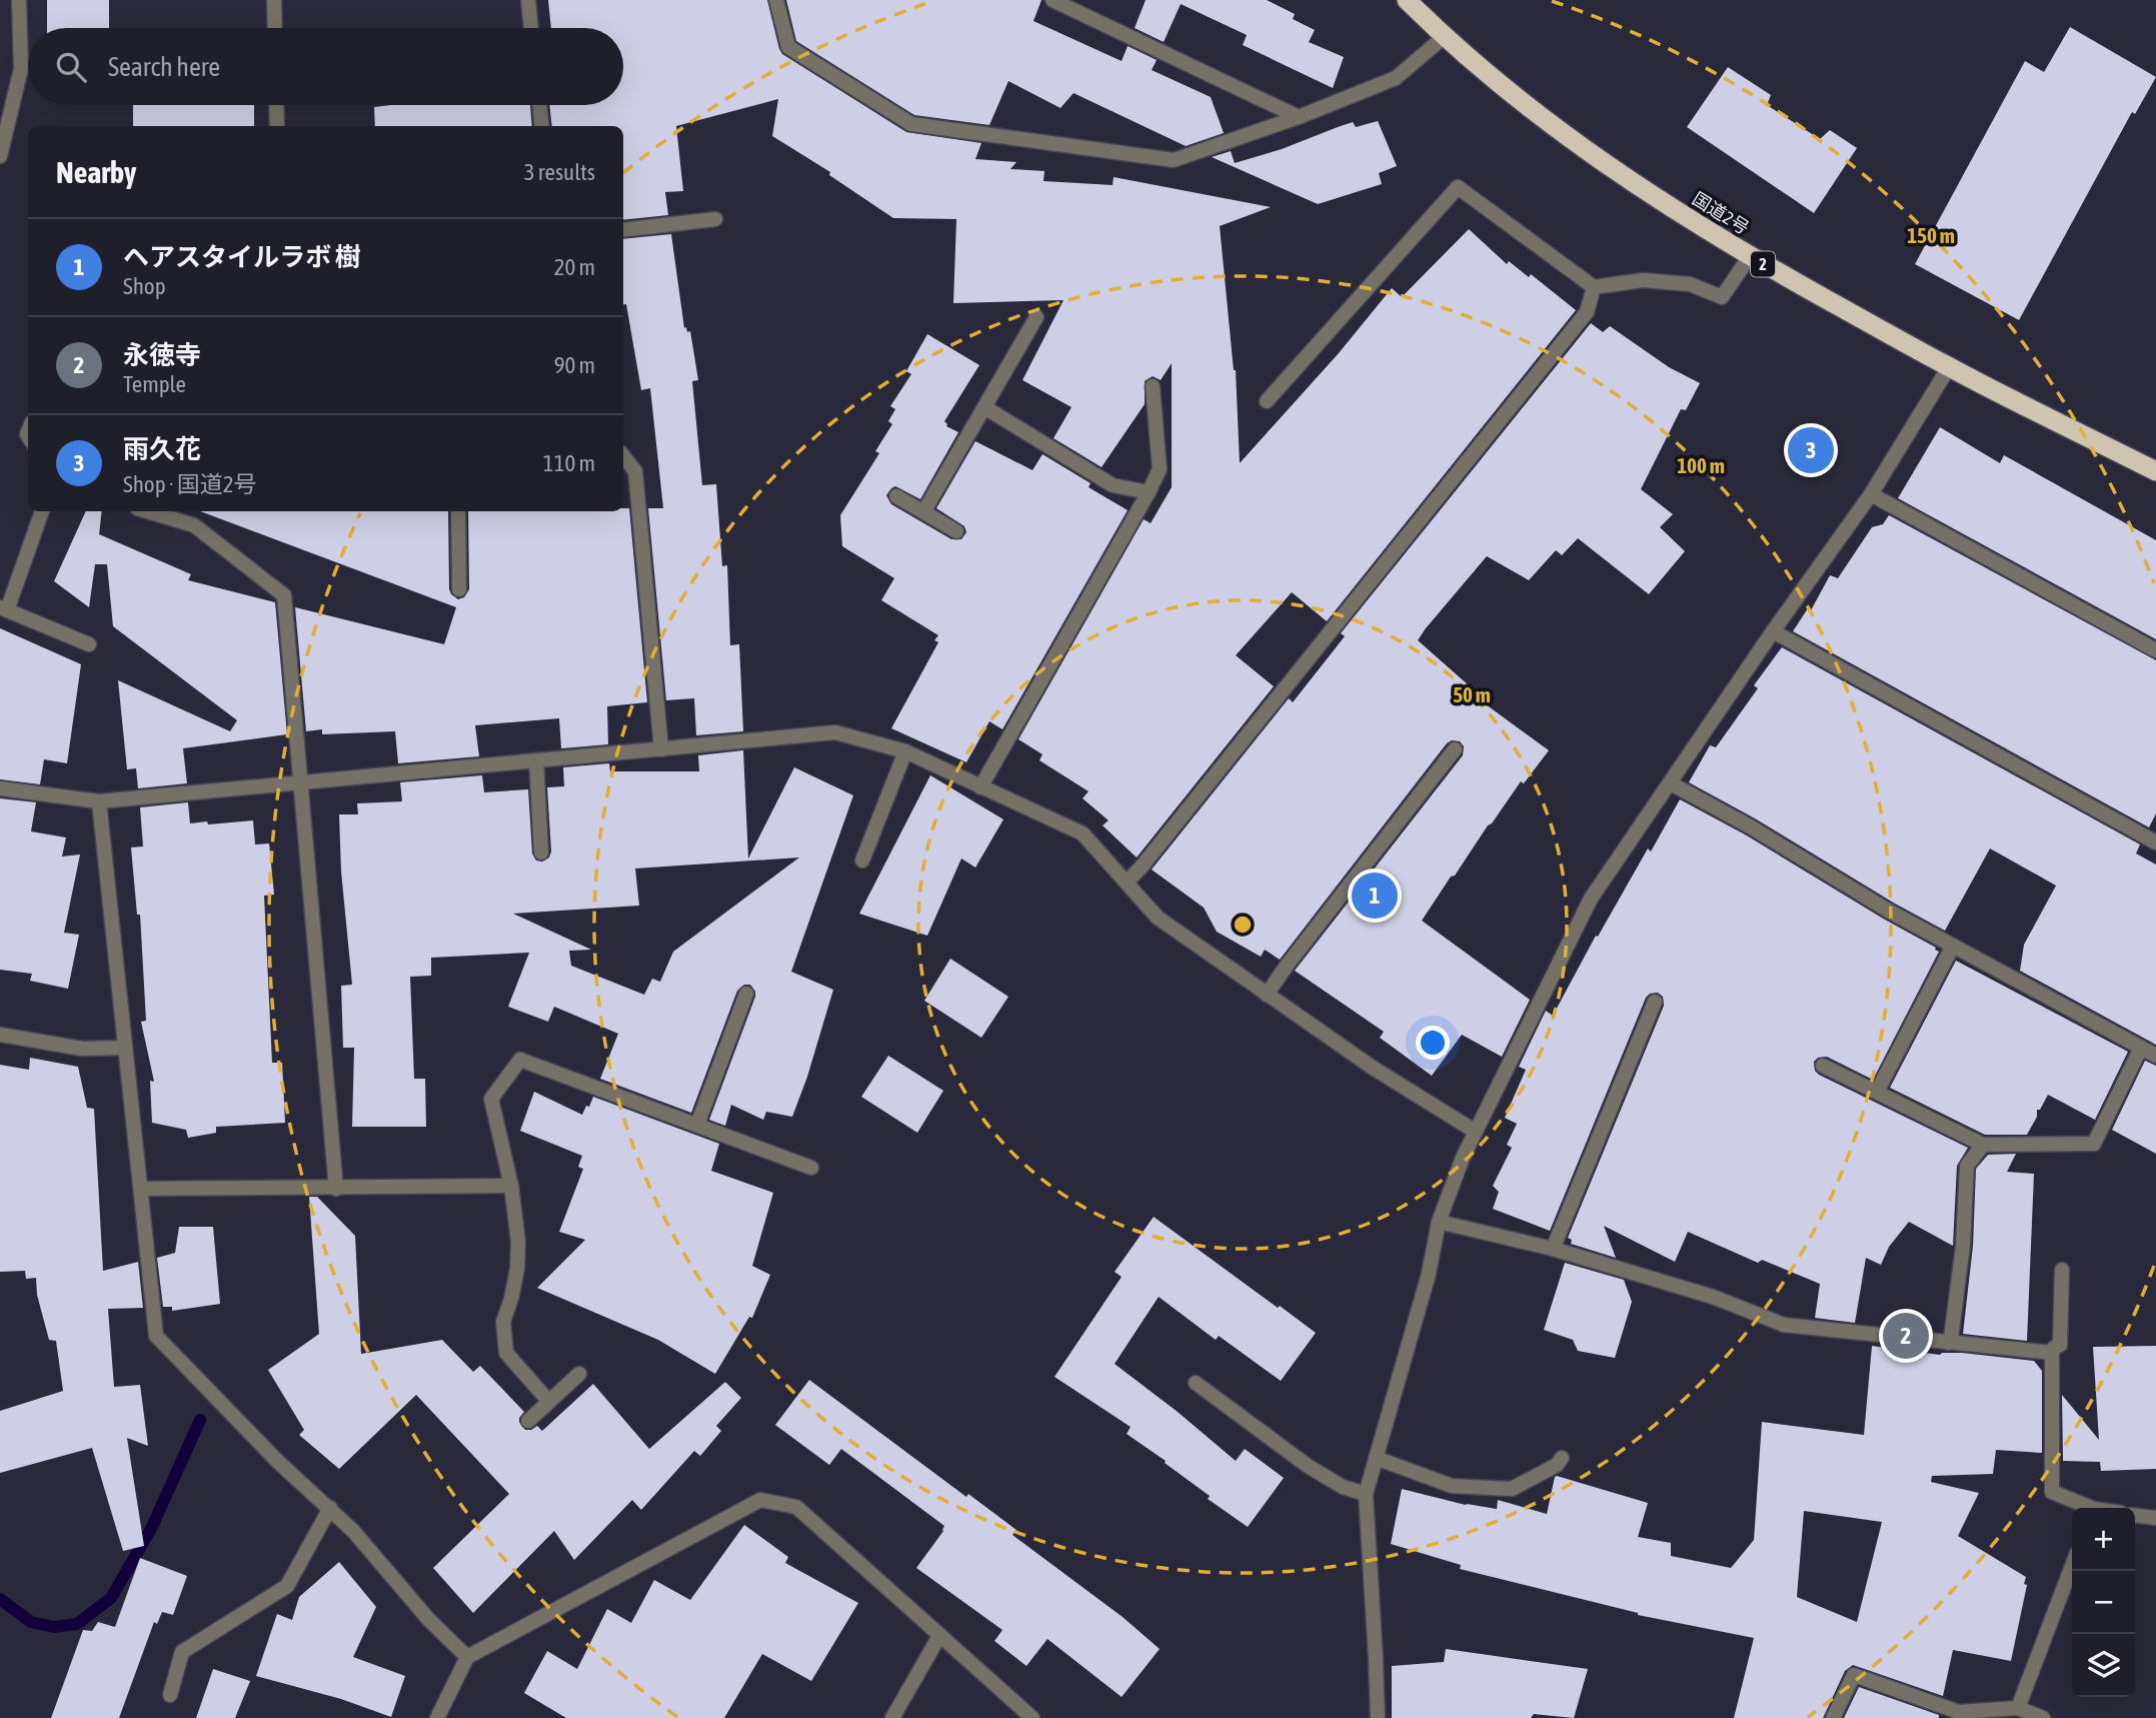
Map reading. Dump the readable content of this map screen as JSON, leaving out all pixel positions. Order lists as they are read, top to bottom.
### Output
{
  "streets": {
    "highway": ["国道2号", "2"]
  },
  "page": {
    "search": "Search here",
    "heading": ["Nearby", "3 results"],
    "list": [
      {
        "mark": "1",
        "name": "ヘアスタイルラボ 樹",
        "note": "Shop",
        "value": "20 m"
      },
      {
        "mark": "2",
        "name": "永徳寺",
        "note": "Temple",
        "value": "90 m"
      },
      {
        "mark": "3",
        "name": "雨久花",
        "note": "Shop · 国道2号",
        "value": "110 m"
      }
    ],
    "pins": ["3", "1", "2"],
    "map_buttons": ["+", "−"]
  },
  "rings": ["150 m", "100 m", "50 m"]
}
